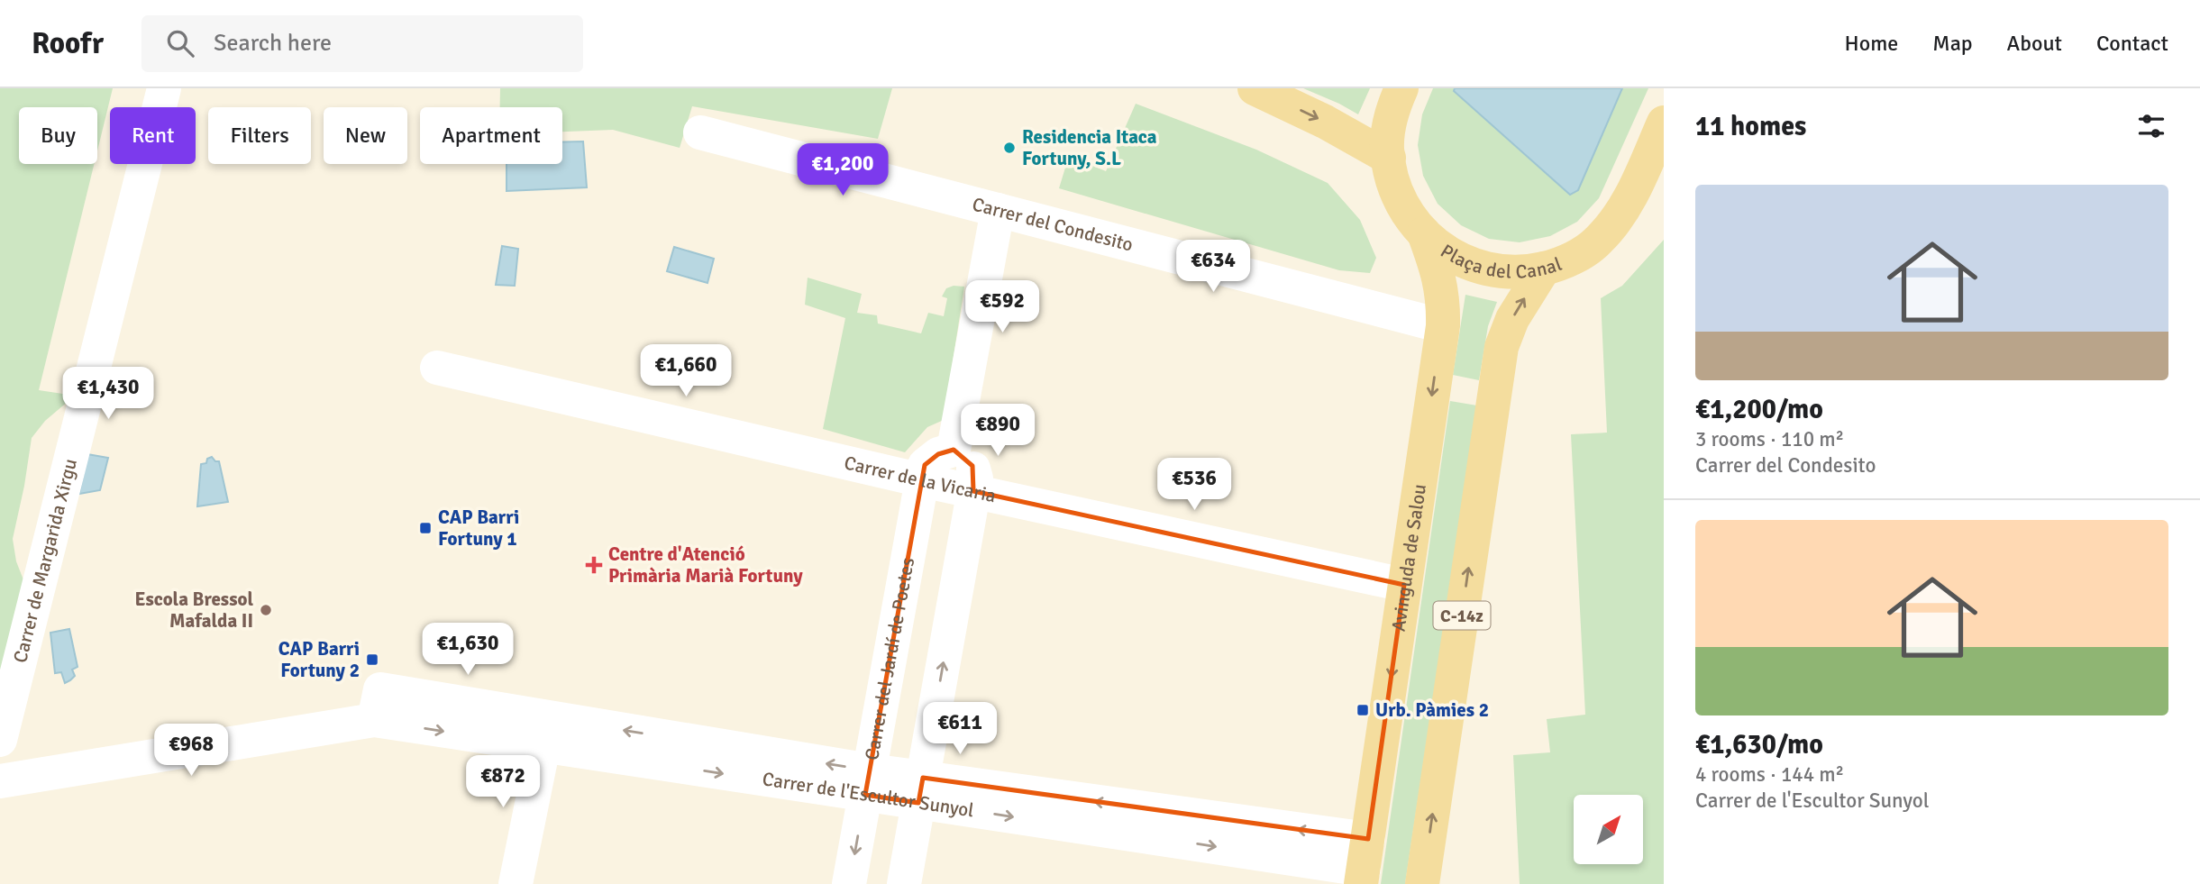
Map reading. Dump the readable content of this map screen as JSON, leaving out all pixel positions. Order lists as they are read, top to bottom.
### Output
{
  "streets": {
    "main road": ["Plaça del Canal", "Avinguda de Salou", "C-14z"],
    "street": [
      "Carrer del Condesito",
      "Carrer de la Vicaria",
      "Carrer de Margarida Xirgu",
      "Carrer del Jardí de Poetes",
      "Carrer de l'Escultor Sunyol"
    ]
  },
  "crossings": [
    ["Carrer del Condesito", "Avinguda de Salou"],
    ["Plaça del Canal", "Avinguda de Salou"],
    ["Plaça del Canal", "C-14z"],
    ["Carrer de la Vicaria", "Avinguda de Salou"],
    ["Carrer de la Vicaria", "Carrer del Jardí de Poetes"],
    ["Avinguda de Salou", "Carrer de l'Escultor Sunyol"],
    ["Carrer del Jardí de Poetes", "Carrer de l'Escultor Sunyol"]
  ],
  "places": {
    "other": ["Residencia Itaca Fortuny, S.L", "Escola Bressol Mafalda II"],
    "transit": ["CAP Barri Fortuny 1", "CAP Barri Fortuny 2", "Urb. Pàmies 2"],
    "health": ["Centre d'Atenció Primària Marià Fortuny"]
  },
  "north": "top right",
  "page": {
    "header": "Roofr",
    "search": "Search here",
    "nav": [
      "Home",
      "Map",
      "About",
      "Contact"
    ],
    "heading": "11 homes",
    "chip": [
      "Buy",
      "Rent",
      "Filters",
      "New",
      "Apartment"
    ],
    "price": [
      "€1,200",
      "€634",
      "€592",
      "€1,660",
      "€1,430",
      "€890",
      "€536",
      "€1,630",
      "€611",
      "€968",
      "€872"
    ],
    "list": [
      {
        "name": "€1,200/mo",
        "note": "3 rooms · 110 m² · Carrer del Condesito"
      },
      {
        "name": "€1,630/mo",
        "note": "4 rooms · 144 m² · Carrer de l'Escultor Sunyol"
      }
    ]
  }
}
